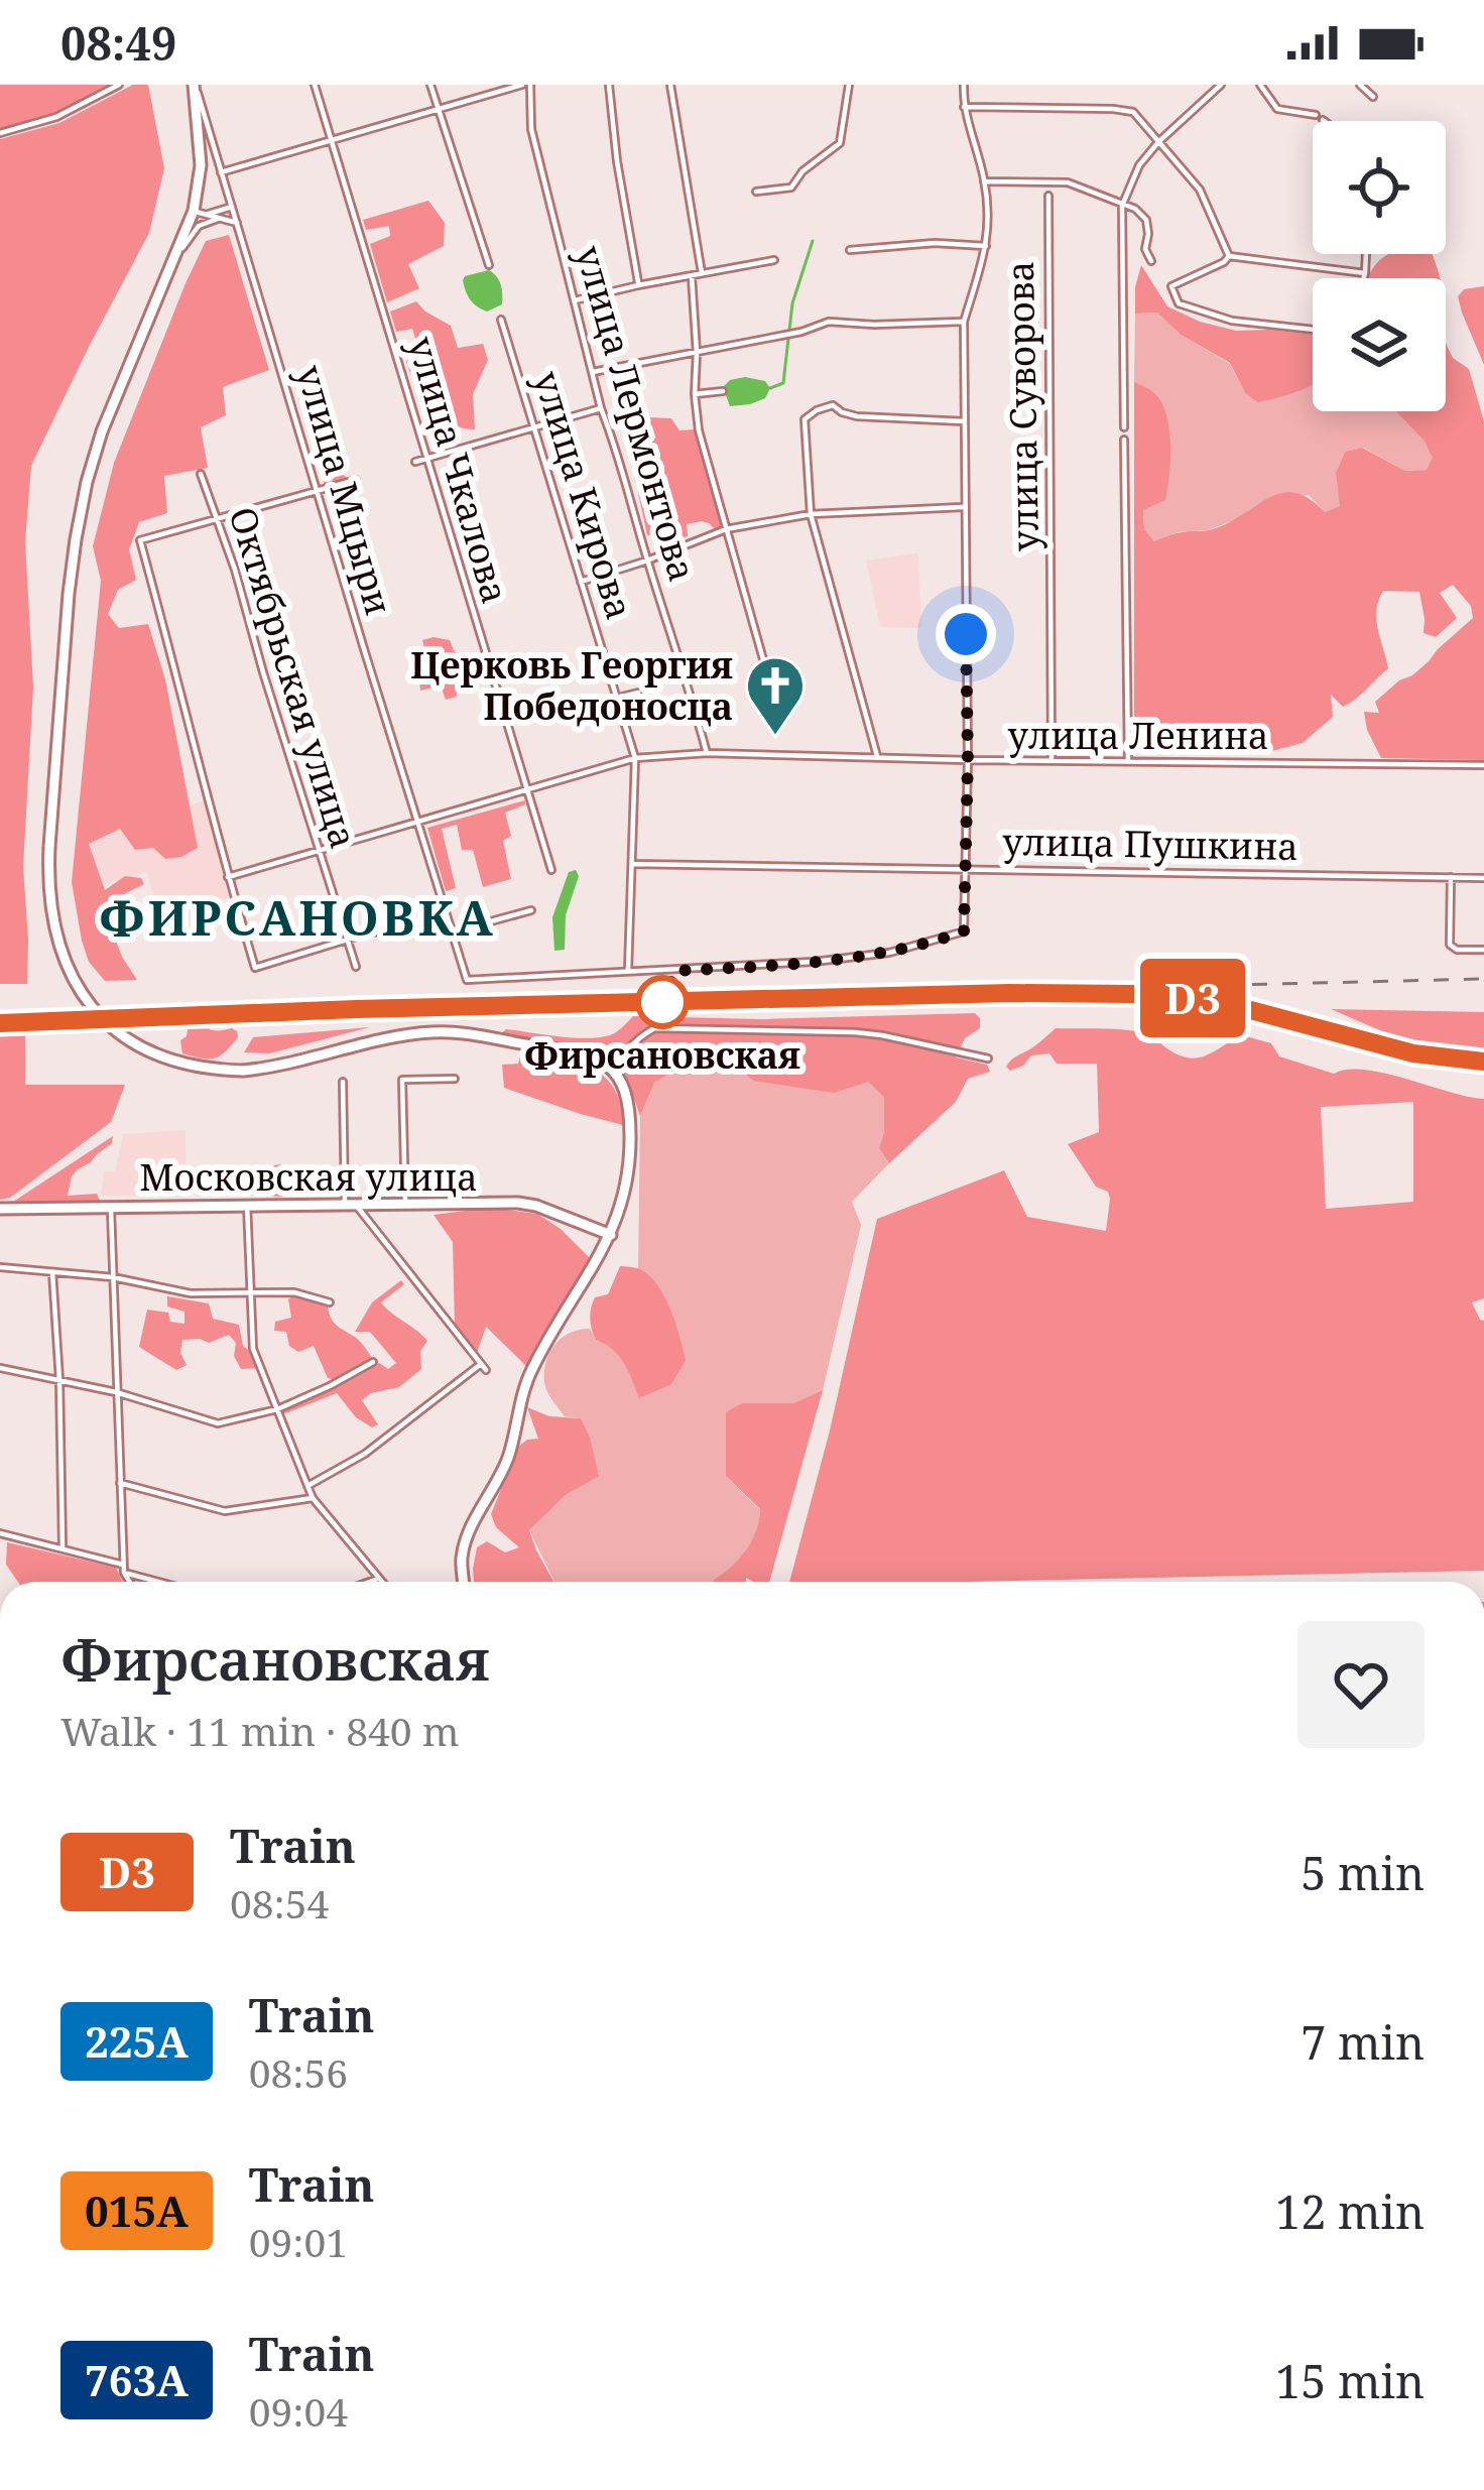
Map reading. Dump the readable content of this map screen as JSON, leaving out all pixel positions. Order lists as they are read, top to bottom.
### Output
{
  "streets": {
    "street": [
      "улица Суворова",
      "улица Лермонтова",
      "улица Чкалова",
      "улица Мцыри",
      "улица Кирова",
      "Октябрьская улица",
      "улица Ленина",
      "улица Пушкина",
      "Московская улица"
    ]
  },
  "crossings": [
    ["улица Суворова", "улица Ленина"],
    ["улица Лермонтова", "улица Ленина"],
    ["улица Чкалова", "улица Ленина"],
    ["улица Мцыри", "улица Кирова"],
    ["улица Мцыри", "улица Ленина"],
    ["улица Кирова", "улица Ленина"],
    ["улица Кирова", "улица Пушкина"],
    ["Октябрьская улица", "улица Ленина"]
  ],
  "districts": ["ФИРСАНОВКА"],
  "places": {
    "church": ["Церковь Георгия Победоносца"],
    "other": ["Фирсановская"]
  },
  "page": {
    "status": "08:49",
    "on_map": "D3",
    "heading": ["Фирсановская", "Walk · 11 min · 840 m"],
    "list": [
      {
        "mark": "D3",
        "name": "Train",
        "note": "08:54",
        "value": "5 min"
      },
      {
        "mark": "225А",
        "name": "Train",
        "note": "08:56",
        "value": "7 min"
      },
      {
        "mark": "015А",
        "name": "Train",
        "note": "09:01",
        "value": "12 min"
      },
      {
        "mark": "763А",
        "name": "Train",
        "note": "09:04",
        "value": "15 min"
      }
    ]
  }
}
